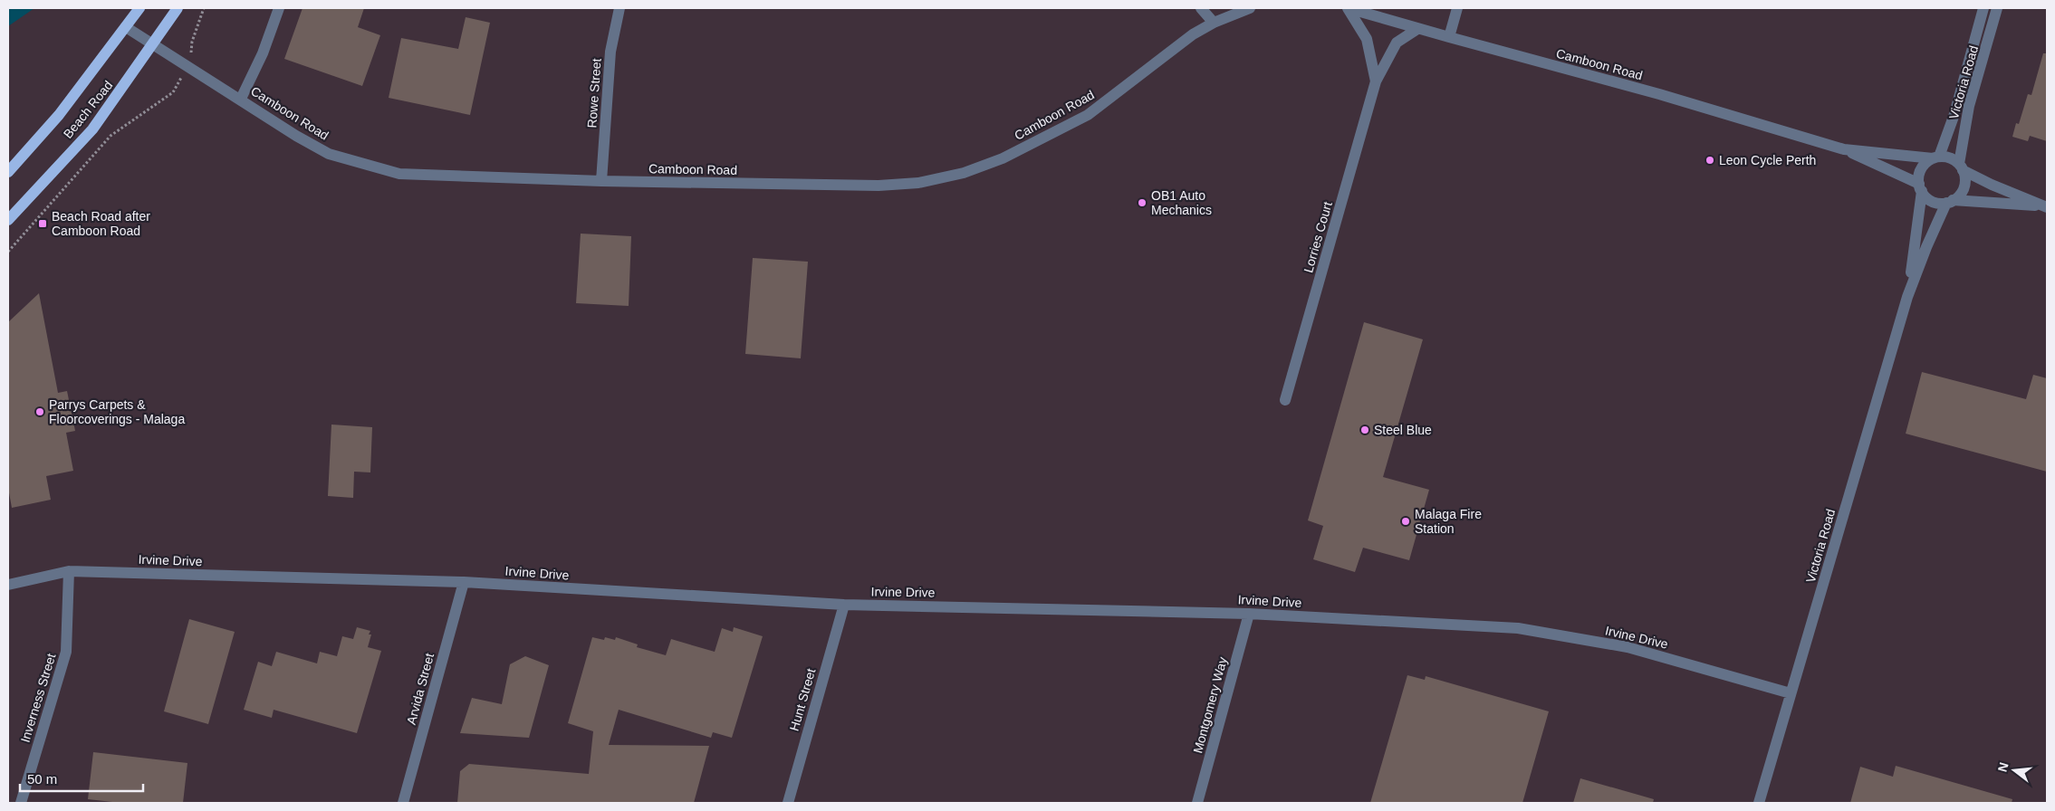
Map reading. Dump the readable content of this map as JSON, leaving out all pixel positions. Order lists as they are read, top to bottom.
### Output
{
  "streets": {
    "main road": ["Beach Road"],
    "street": [
      "Camboon Road",
      "Victoria Road",
      "Rowe Street",
      "Lorries Court",
      "Irvine Drive",
      "Arvida Street",
      "Inverness Street",
      "Hunt Street",
      "Montgomery Way"
    ]
  },
  "crossings": [
    ["Camboon Road", "Victoria Road"],
    ["Camboon Road", "Rowe Street"],
    ["Camboon Road", "Beach Road"],
    ["Camboon Road", "Lorries Court"],
    ["Victoria Road", "Irvine Drive"],
    ["Irvine Drive", "Arvida Street"],
    ["Irvine Drive", "Inverness Street"],
    ["Irvine Drive", "Hunt Street"],
    ["Irvine Drive", "Montgomery Way"]
  ],
  "places": {
    "other": [
      "Leon Cycle Perth",
      "OB1 Auto Mechanics",
      "Parrys Carpets & Floorcoverings - Malaga",
      "Steel Blue",
      "Malaga Fire Station"
    ],
    "transit": ["Beach Road after Camboon Road"]
  },
  "scale_bar": "50 m",
  "north": "left"
}
